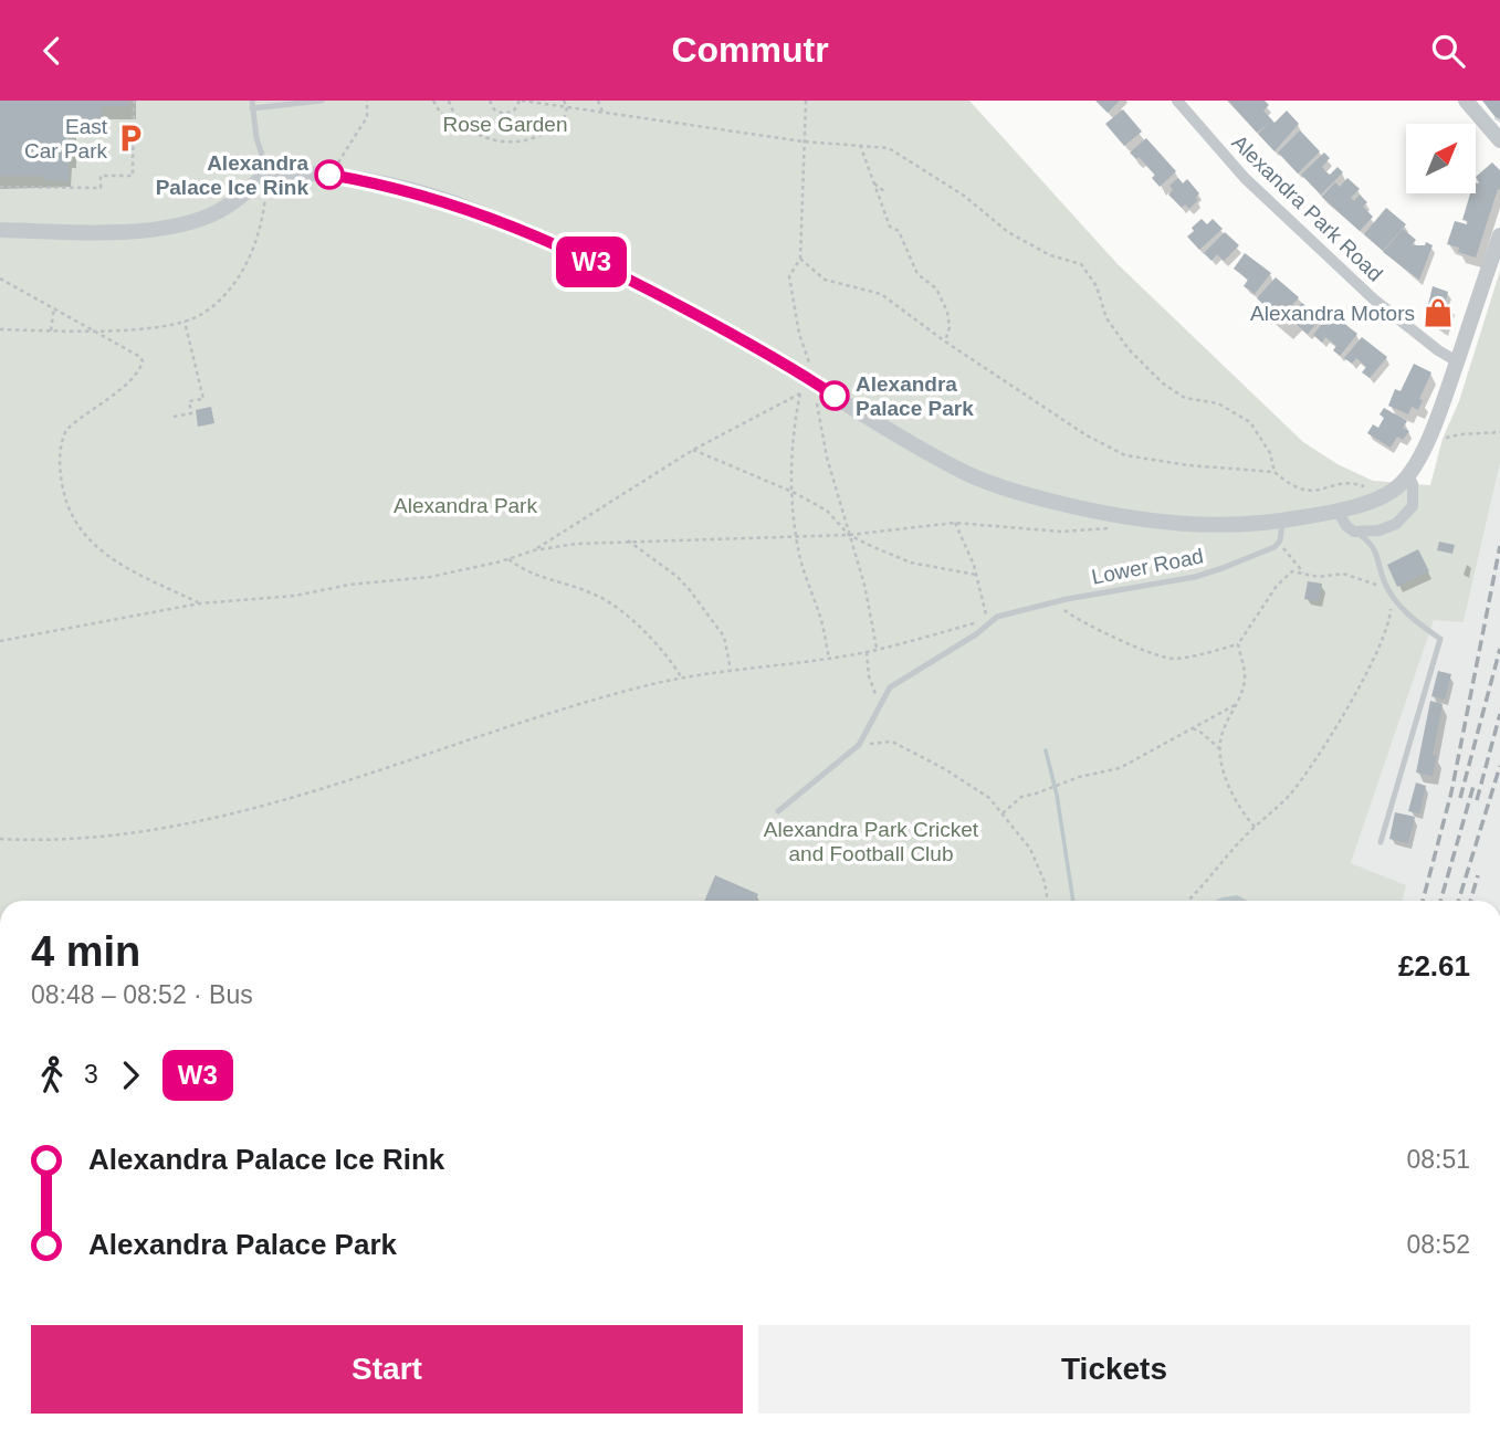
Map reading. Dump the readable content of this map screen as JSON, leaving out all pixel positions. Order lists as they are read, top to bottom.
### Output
{
  "streets": {
    "street": ["Alexandra Park Road"],
    "lane": ["Lower Road"]
  },
  "parks": ["Rose Garden", "Alexandra Park", "Alexandra Park Cricket and Football Club"],
  "places": {
    "parking": ["East Car Park"],
    "other": ["Alexandra Palace Ice Rink", "Alexandra Palace Park"],
    "shop": ["Alexandra Motors"]
  },
  "lines": ["bus line W3"],
  "north": "top right",
  "page": {
    "header": "Commutr",
    "on_map": "W3",
    "heading": ["4 min", "08:48 – 08:52 · Bus", "£2.61"],
    "legs": ["3", "W3"],
    "list": [
      {
        "name": "Alexandra Palace Ice Rink",
        "value": "08:51"
      },
      {
        "name": "Alexandra Palace Park",
        "value": "08:52"
      }
    ],
    "buttons": ["Start", "Tickets"]
  }
}
